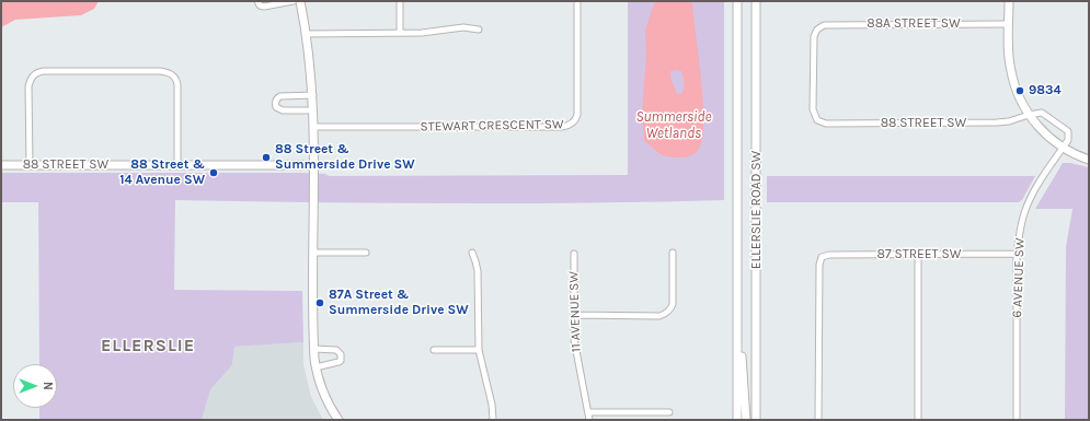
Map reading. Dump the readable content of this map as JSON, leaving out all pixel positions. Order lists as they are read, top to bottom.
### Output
{
  "streets": {
    "street": [
      "88A STREET SW",
      "88 STREET SW",
      "STEWART CRESCENT SW",
      "ELLERSLIE ROAD SW",
      "87 STREET SW",
      "6 AVENUE SW",
      "11 AVENUE SW"
    ]
  },
  "crossings": [
    ["88A STREET SW", "88 STREET SW"],
    ["87 STREET SW", "6 AVENUE SW"]
  ],
  "districts": ["ELLERSLIE"],
  "water": ["Summerside Wetlands"],
  "places": [
    "9834",
    "88 Street & Summerside Drive SW",
    "88 Street & 14 Avenue SW",
    "87A Street & Summerside Drive SW"
  ],
  "north": "right"
}
